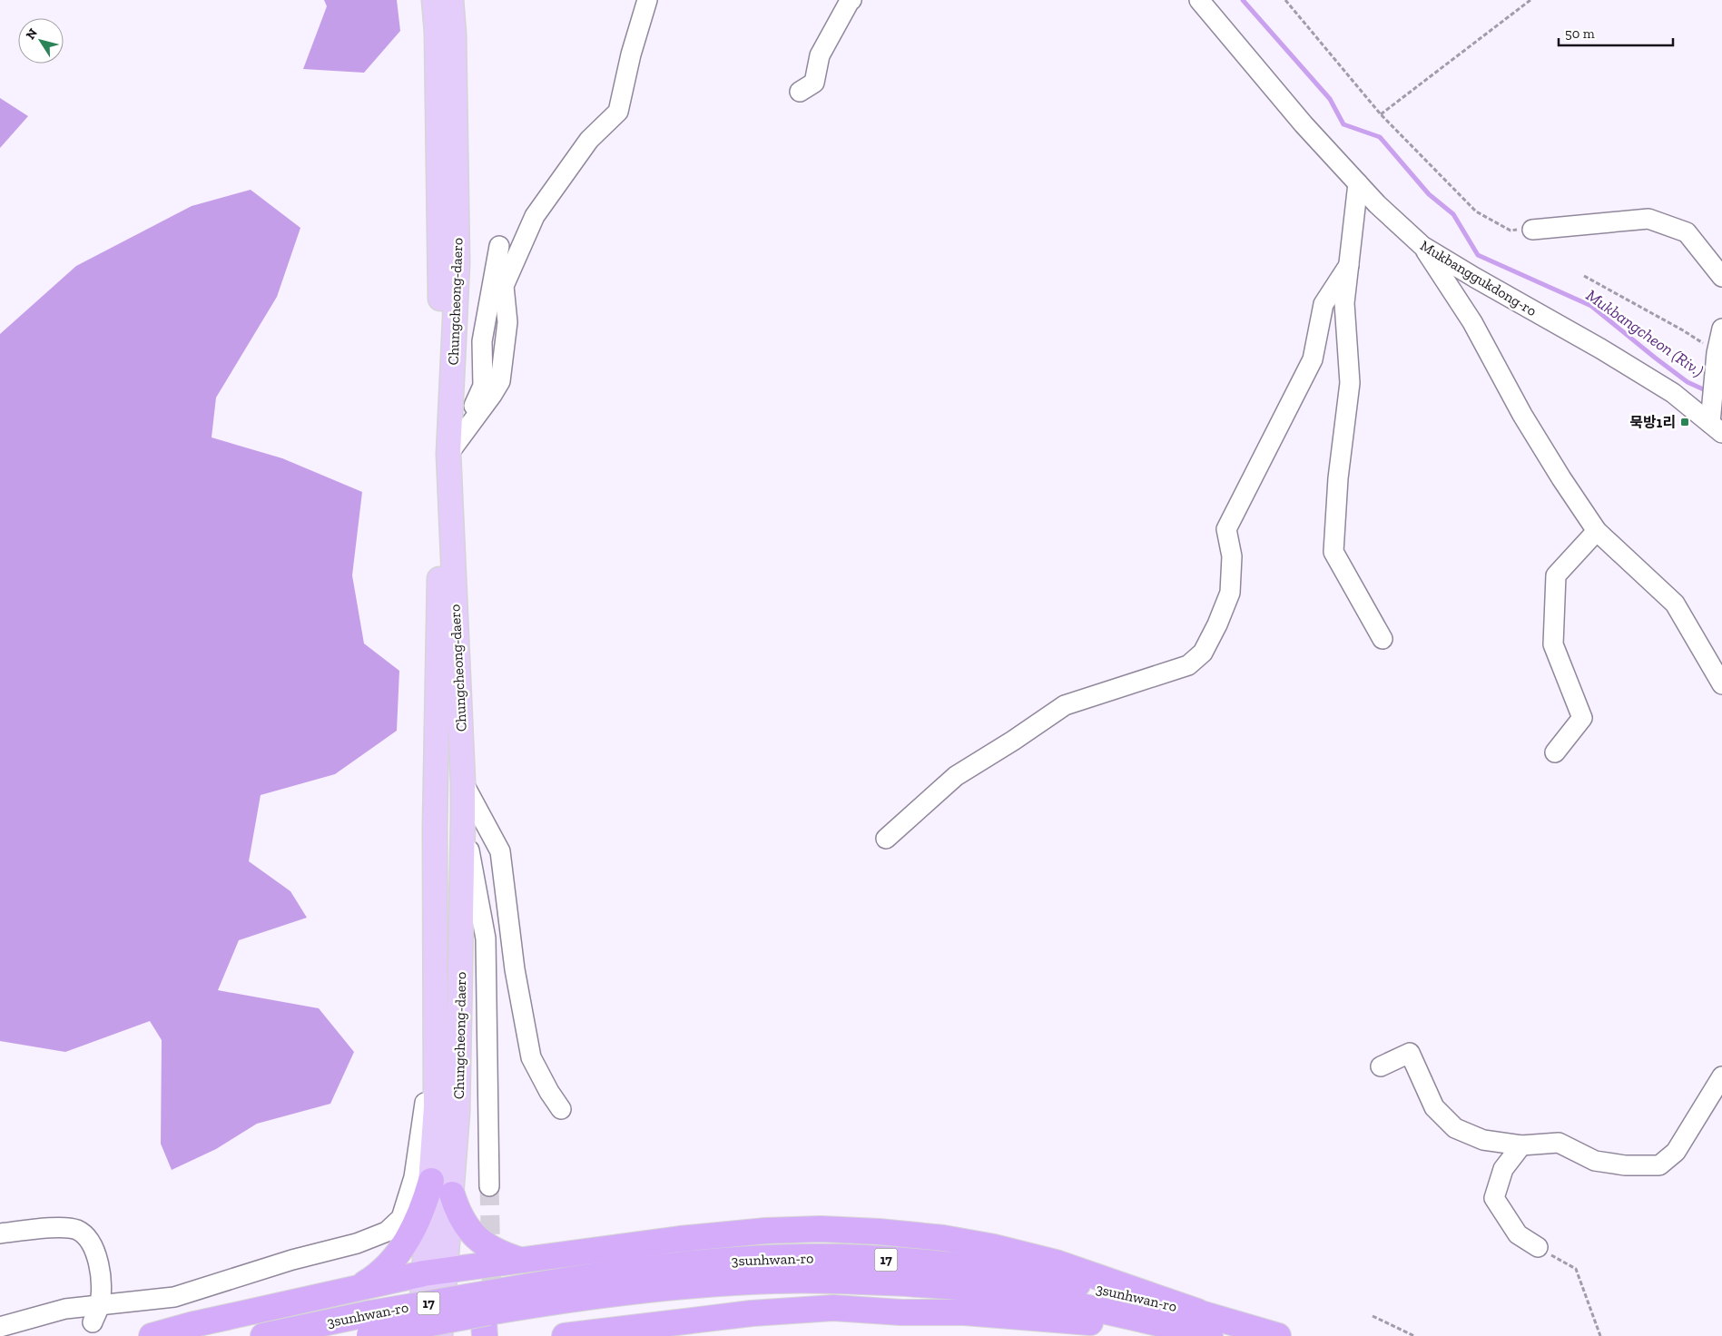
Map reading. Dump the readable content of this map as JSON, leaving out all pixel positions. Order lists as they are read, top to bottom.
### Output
{
  "streets": {
    "highway": ["3sunhwan-ro", "17"],
    "main road": ["Chungcheong-daero"],
    "street": ["Mukbanggukdong-ro"]
  },
  "water": ["Mukbangcheon (Riv.)"],
  "places": {
    "transit": ["묵방1리"]
  },
  "scale_bar": "50 m",
  "north": "top left"
}
